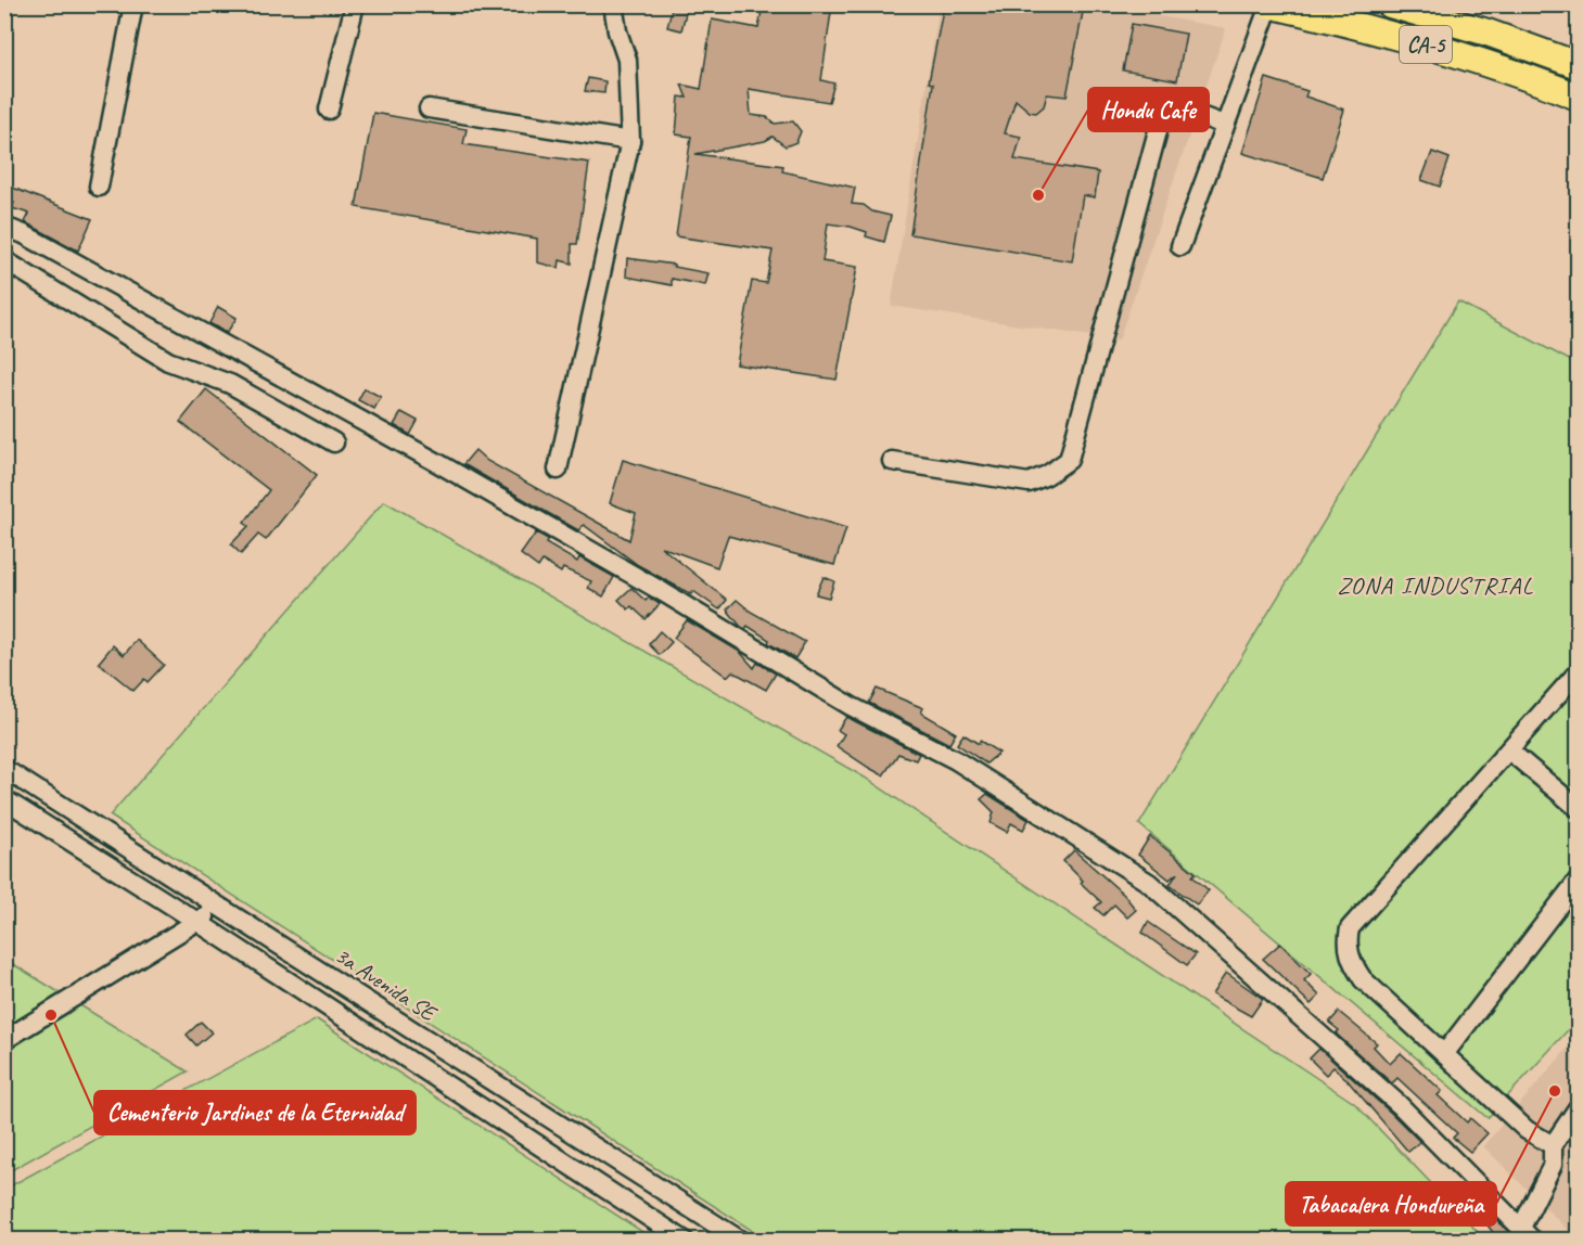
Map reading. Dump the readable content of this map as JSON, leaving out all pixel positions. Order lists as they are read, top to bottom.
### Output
{
  "streets": {
    "highway": ["CA-5"],
    "street": ["3a Avenida SE"]
  },
  "districts": ["ZONA INDUSTRIAL"],
  "places": ["Hondu Cafe", "Cementerio Jardines de la Eternidad", "Tabacalera Hondureña"]
}
